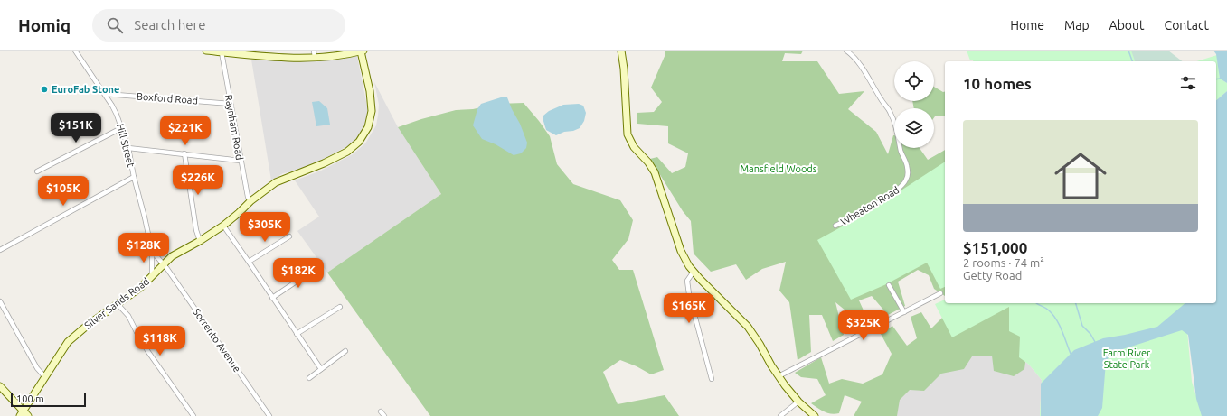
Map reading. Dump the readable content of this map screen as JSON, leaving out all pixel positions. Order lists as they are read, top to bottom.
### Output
{
  "streets": {
    "main road": ["Silver Sands Road"],
    "street": [
      "Boxford Road",
      "Raynham Road",
      "Hill Street",
      "Wheaton Road",
      "Sorrento Avenue"
    ]
  },
  "crossings": [
    ["Boxford Road", "Raynham Road"],
    ["Boxford Road", "Hill Street"],
    ["Raynham Road", "Silver Sands Road"],
    ["Hill Street", "Silver Sands Road"],
    ["Hill Street", "Sorrento Avenue"],
    ["Silver Sands Road", "Sorrento Avenue"]
  ],
  "parks": ["Mansfield Woods", "Farm River State Park"],
  "places": ["EuroFab Stone"],
  "scale_bar": "100 m",
  "page": {
    "header": "Homiq",
    "search": "Search here",
    "nav": [
      "Home",
      "Map",
      "About",
      "Contact"
    ],
    "heading": "10 homes",
    "list": [
      {
        "name": "$151,000",
        "note": "2 rooms · 74 m² · Getty Road"
      }
    ],
    "price": [
      "$151K",
      "$221K",
      "$226K",
      "$105K",
      "$305K",
      "$128K",
      "$182K",
      "$165K",
      "$325K",
      "$118K"
    ],
    "scale": "100 m"
  }
}
